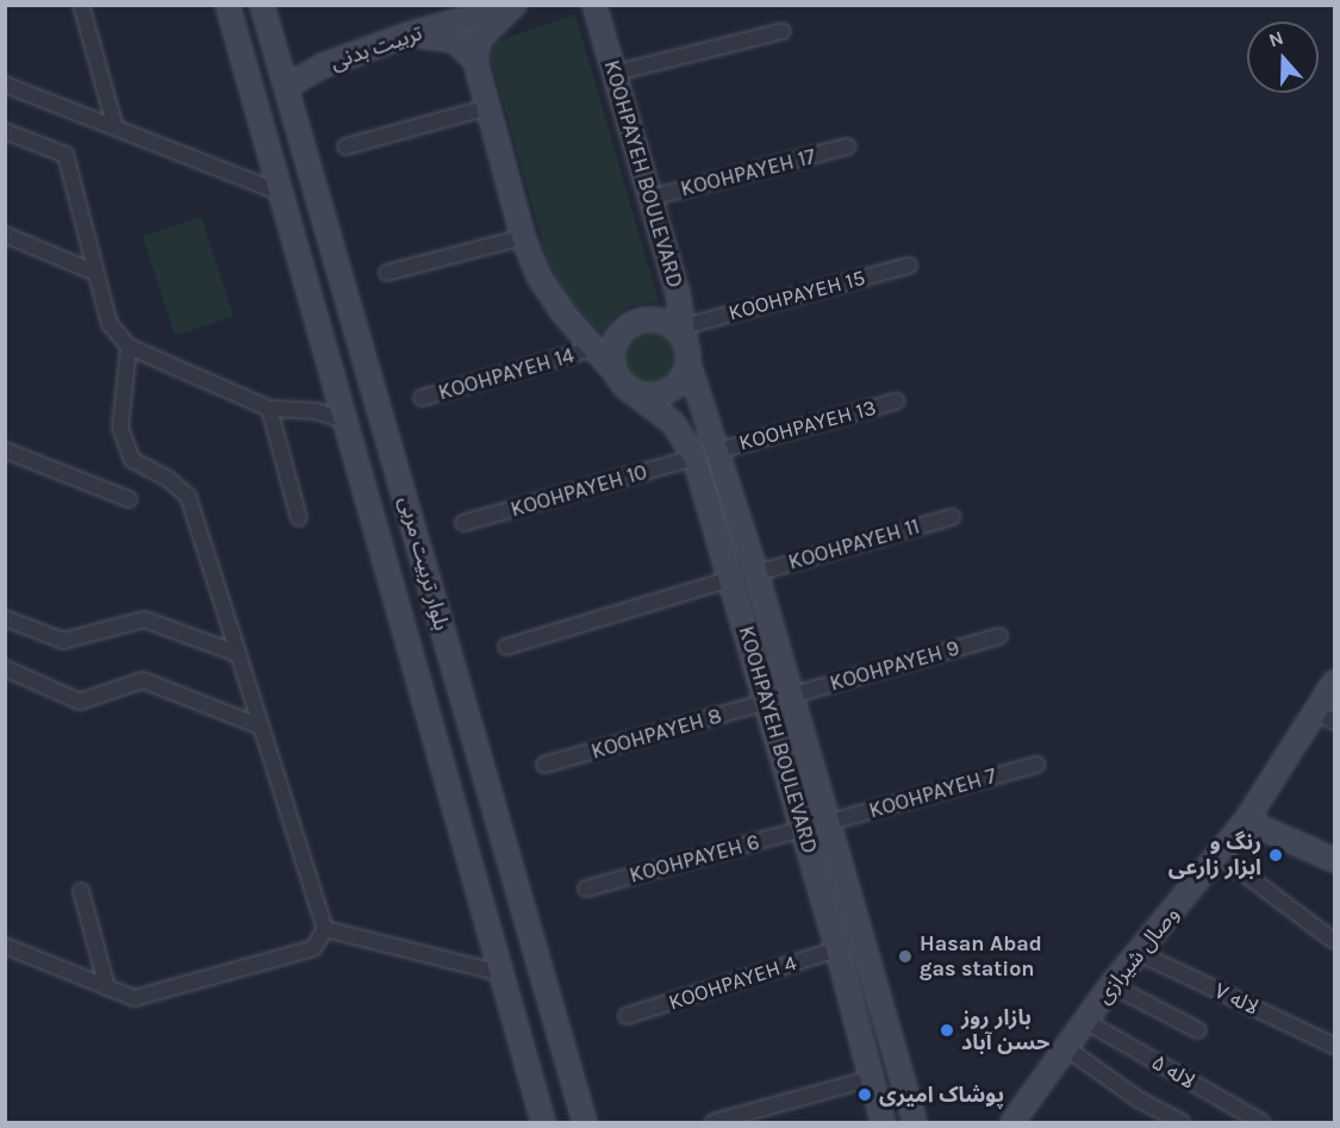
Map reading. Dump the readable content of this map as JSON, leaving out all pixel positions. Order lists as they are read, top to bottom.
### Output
{
  "streets": {
    "main road": [
      "تربیت بدنی",
      "KOOHPAYEH BOULEVARD",
      "بلوار تربیت مربی",
      "وصال شیرازی"
    ],
    "street": [
      "KOOHPAYEH 17",
      "KOOHPAYEH 15",
      "KOOHPAYEH 14",
      "KOOHPAYEH 13",
      "KOOHPAYEH 10",
      "KOOHPAYEH 11",
      "KOOHPAYEH 9",
      "KOOHPAYEH 8",
      "KOOHPAYEH 7",
      "KOOHPAYEH 6",
      "KOOHPAYEH 4",
      "لاله ۷",
      "لاله ۵"
    ]
  },
  "crossings": [
    ["تربیت بدنی", "بلوار تربیت مربی"],
    ["KOOHPAYEH 17", "KOOHPAYEH BOULEVARD"],
    ["KOOHPAYEH BOULEVARD", "KOOHPAYEH 15"],
    ["KOOHPAYEH BOULEVARD", "KOOHPAYEH 14"],
    ["KOOHPAYEH BOULEVARD", "KOOHPAYEH 13"],
    ["KOOHPAYEH BOULEVARD", "KOOHPAYEH 10"],
    ["KOOHPAYEH BOULEVARD", "KOOHPAYEH 11"],
    ["KOOHPAYEH BOULEVARD", "KOOHPAYEH 9"],
    ["KOOHPAYEH BOULEVARD", "KOOHPAYEH 8"],
    ["KOOHPAYEH BOULEVARD", "KOOHPAYEH 7"],
    ["KOOHPAYEH BOULEVARD", "KOOHPAYEH 6"],
    ["KOOHPAYEH BOULEVARD", "KOOHPAYEH 4"],
    ["وصال شیرازی", "لاله ۷"],
    ["وصال شیرازی", "لاله ۵"]
  ],
  "places": [
    "رنگ و ابزار زارعی",
    "Hasan Abad gas station",
    "بازار روز حسن آباد",
    "پوشاک امیری"
  ],
  "north": "top"
}
